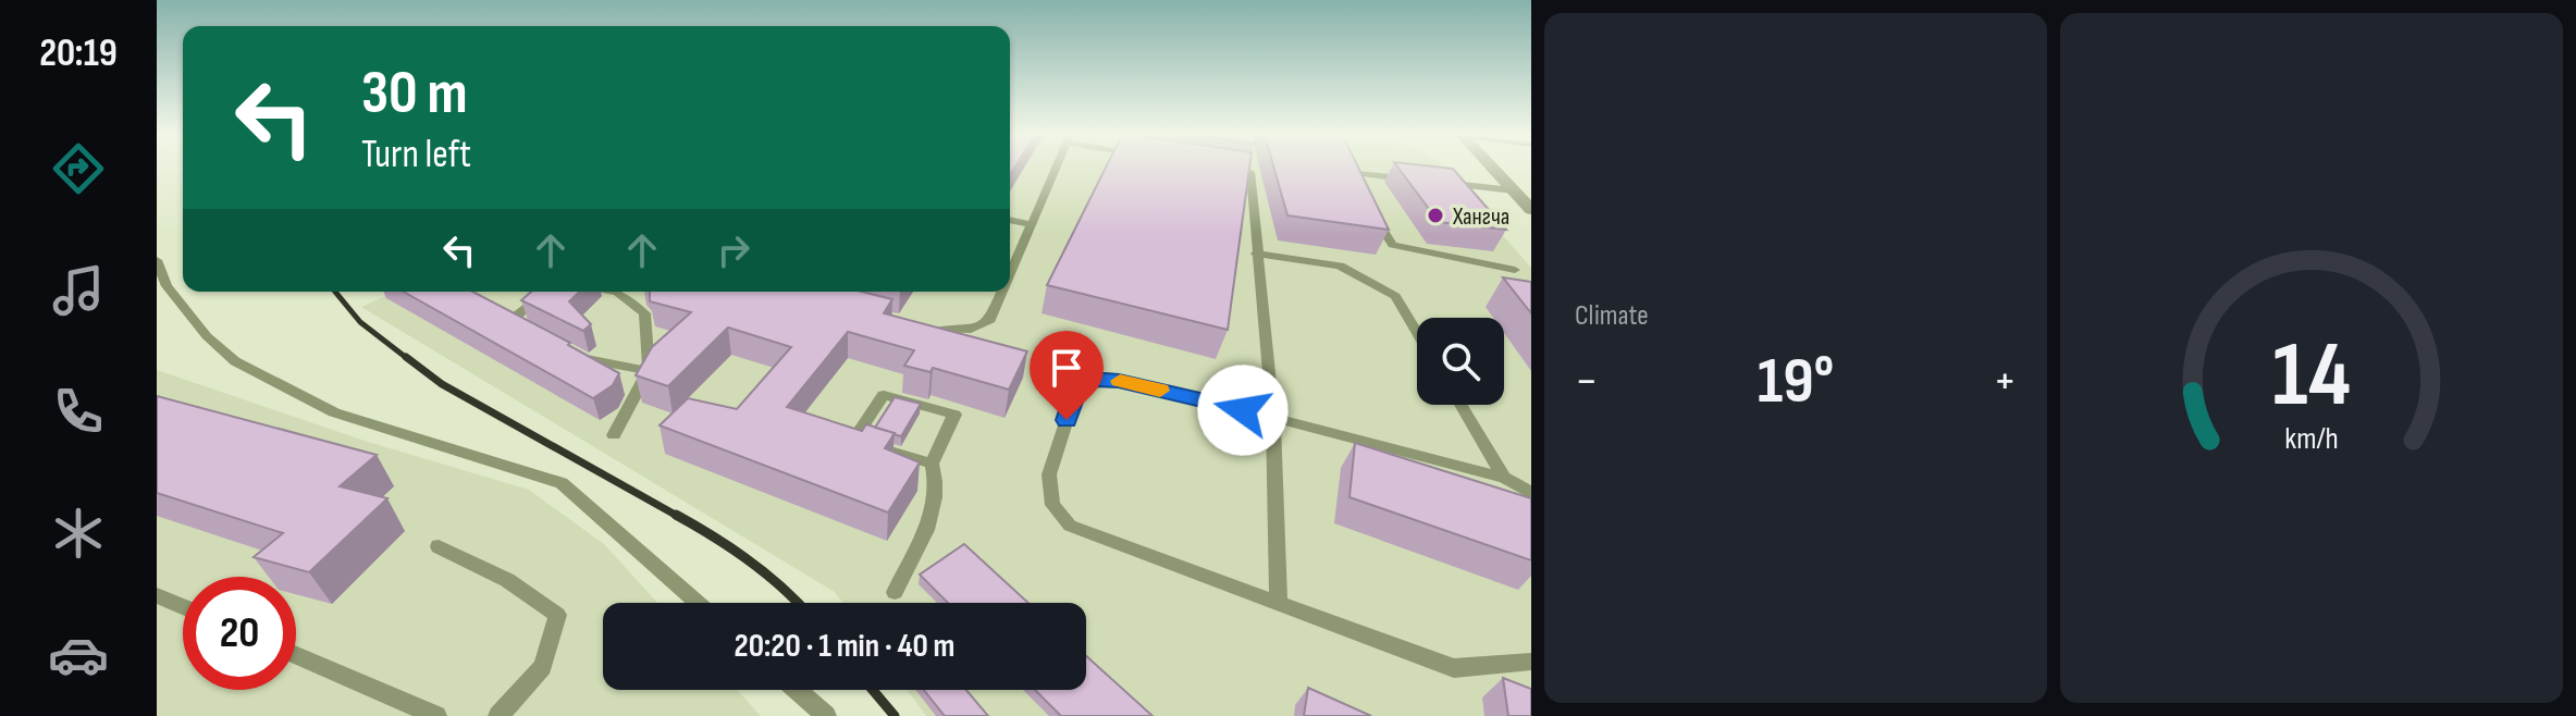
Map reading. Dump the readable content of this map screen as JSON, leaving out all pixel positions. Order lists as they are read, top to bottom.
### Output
{
  "places": ["Хангча"],
  "page": {
    "tabs": "20:19",
    "tile": "Climate",
    "turn": ["30 m", "Turn left"],
    "heat": ["−", "19°", "+"],
    "limit": "20",
    "trip": "20:20 · 1 min · 40 m",
    "gauge": ["14", "km/h"]
  }
}
